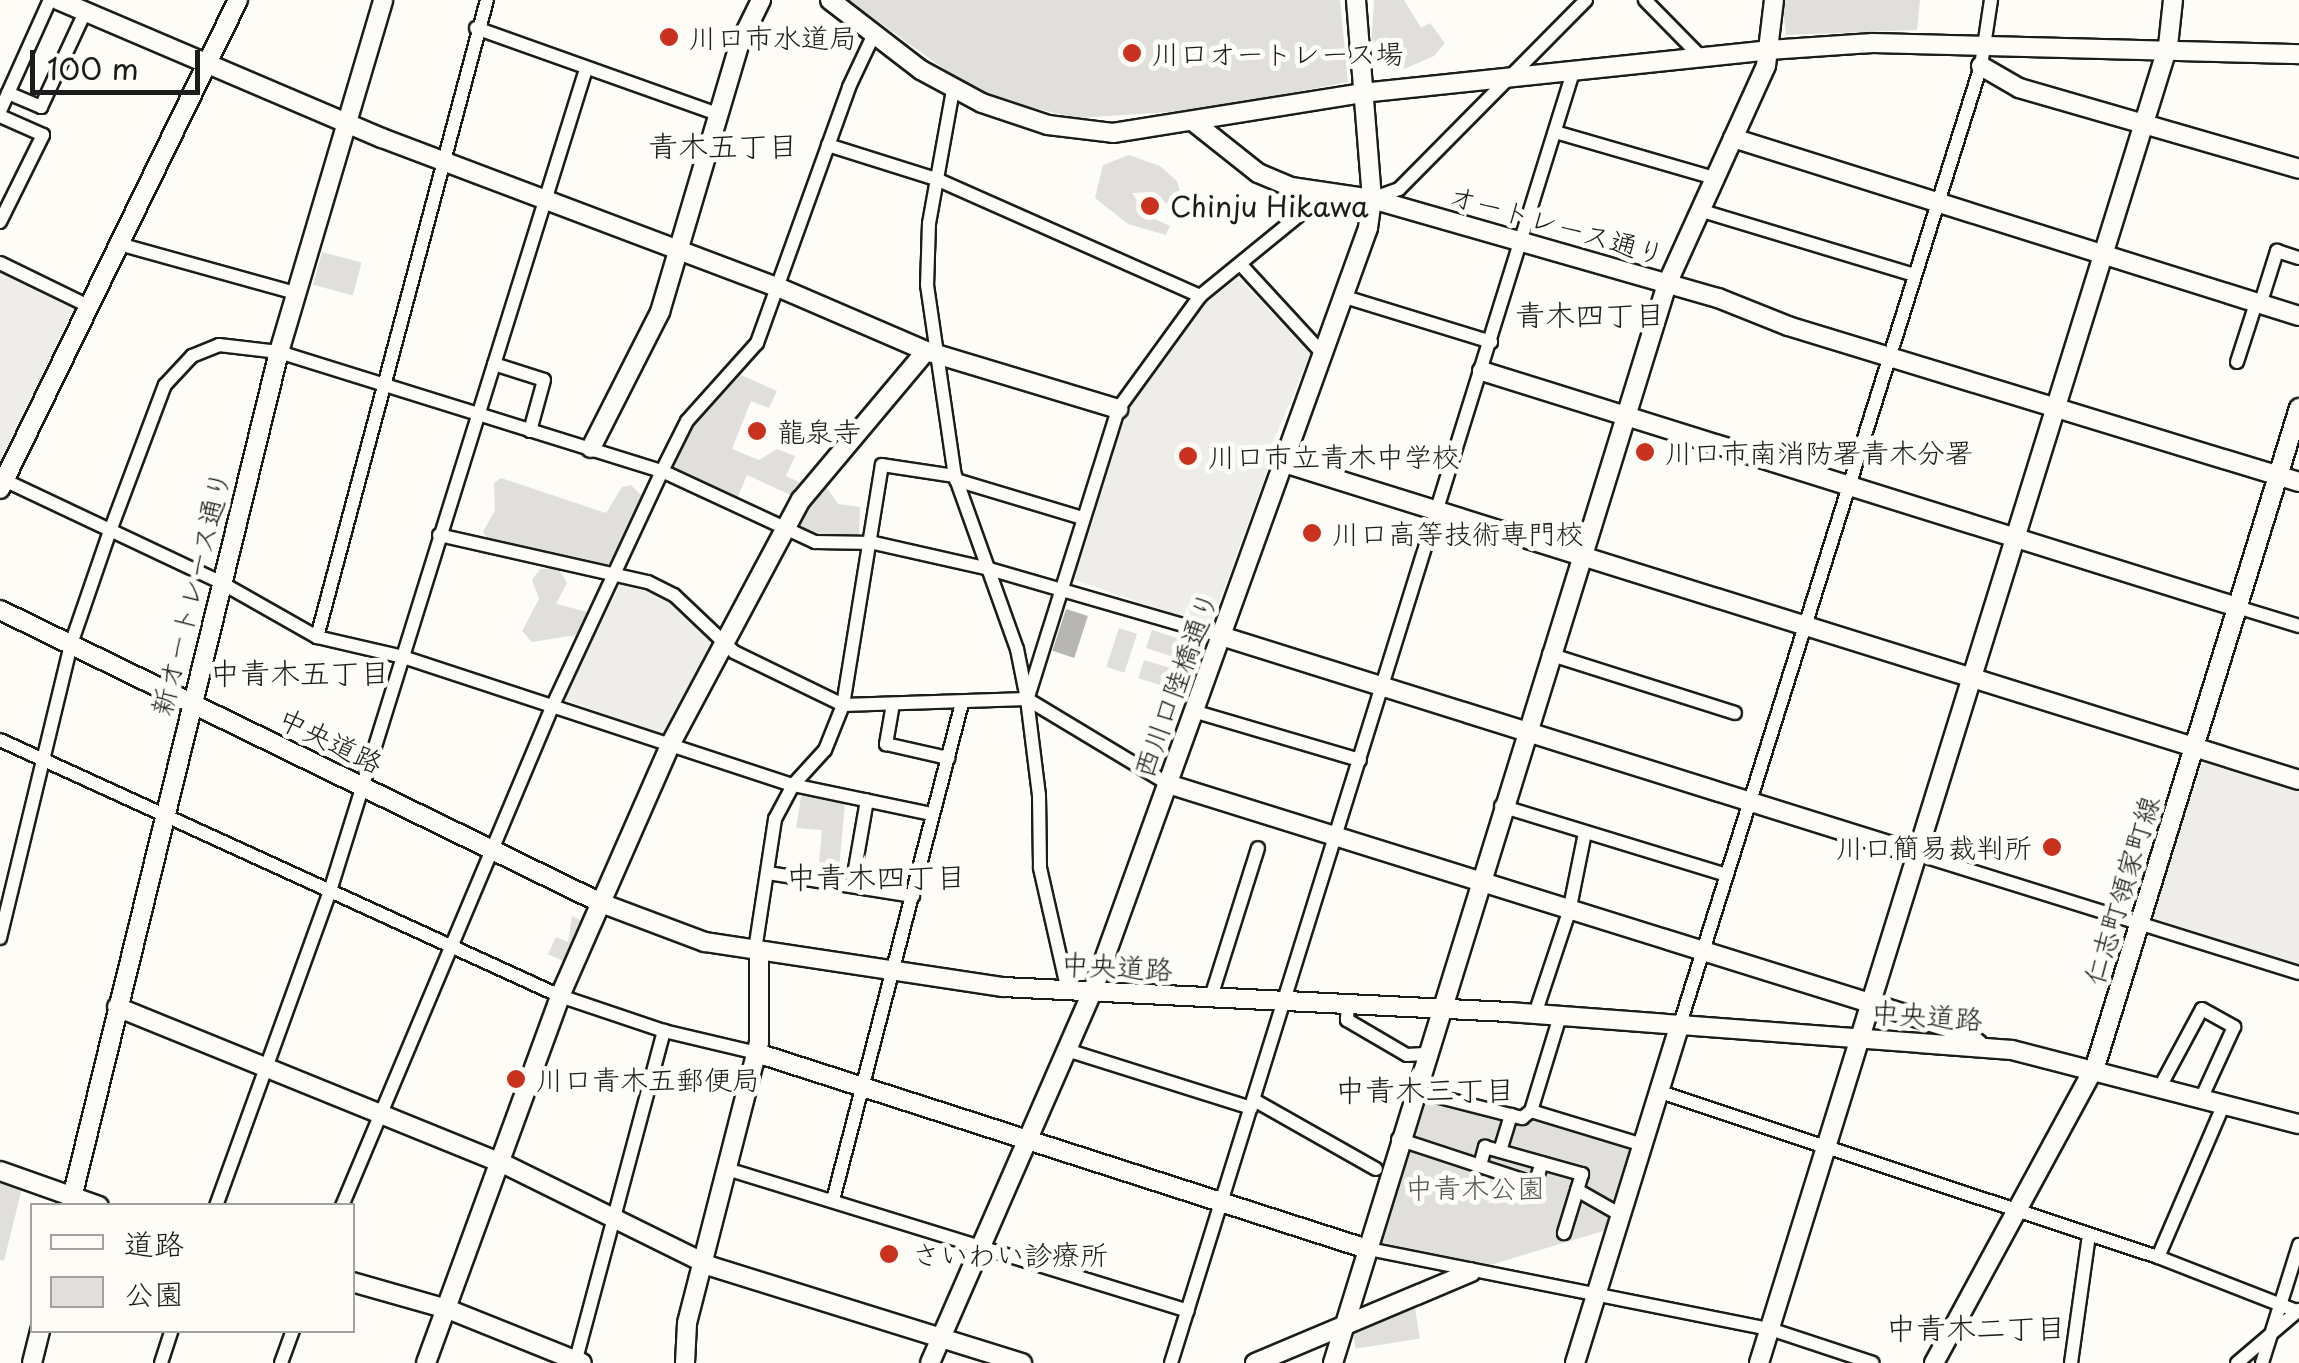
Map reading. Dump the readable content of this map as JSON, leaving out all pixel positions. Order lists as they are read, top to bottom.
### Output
{
  "streets": {
    "street": [
      "オートレース通り",
      "新オートレース通り",
      "西川口陸橋通り",
      "中央道路",
      "仁志町領家町線"
    ]
  },
  "crossings": [
    ["オートレース通り", "西川口陸橋通り"],
    ["オートレース通り", "仁志町領家町線"],
    ["新オートレース通り", "中央道路"],
    ["西川口陸橋通り", "中央道路"],
    ["中央道路", "仁志町領家町線"]
  ],
  "districts": [
    "青木五丁目",
    "青木四丁目",
    "中青木五丁目",
    "中青木四丁目",
    "中青木三丁目",
    "中青木二丁目"
  ],
  "parks": ["中青木公園"],
  "places": [
    "川口市水道局",
    "川口オートレース場",
    "Chinju Hikawa",
    "龍泉寺",
    "川口市南消防署青木分署",
    "川口市立青木中学校",
    "川口高等技術専門校",
    "川口簡易裁判所",
    "川口青木五郵便局",
    "さいわい診療所"
  ],
  "legend": ["道路", "公園"],
  "scale_bar": "100 m"
}
